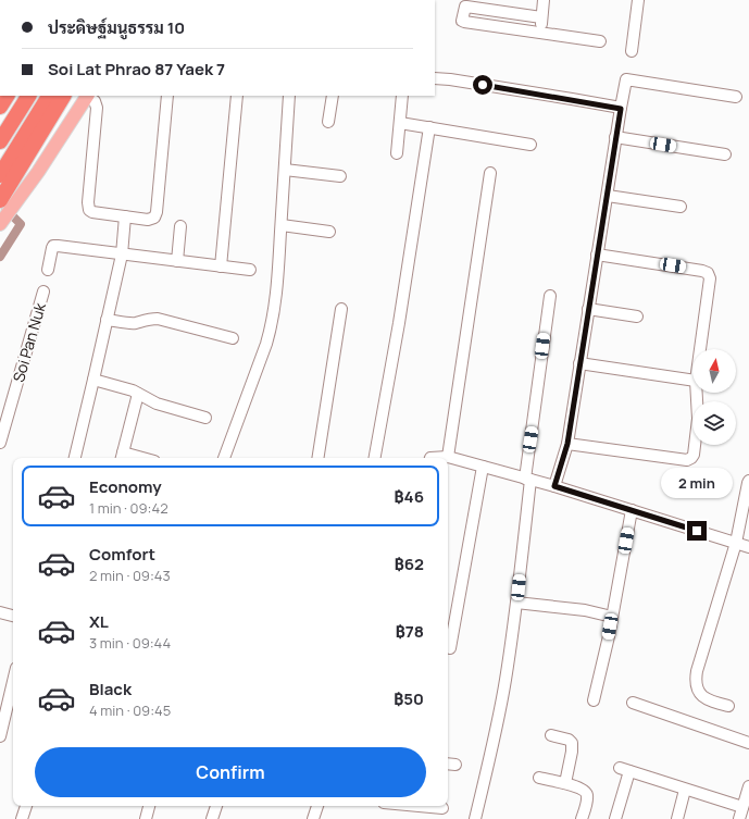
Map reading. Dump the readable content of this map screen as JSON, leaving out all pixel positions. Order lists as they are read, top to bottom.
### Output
{
  "streets": {
    "street": ["Soi Pan Nuk"]
  },
  "north": "top",
  "page": {
    "banner": ["ประดิษฐ์มนูธรรม 10", "Soi Lat Phrao 87 Yaek 7"],
    "list": [
      {
        "name": "Economy",
        "note": "1 min · 09:42",
        "value": "฿46"
      },
      {
        "name": "Comfort",
        "note": "2 min · 09:43",
        "value": "฿62"
      },
      {
        "name": "XL",
        "note": "3 min · 09:44",
        "value": "฿78"
      },
      {
        "name": "Black",
        "note": "4 min · 09:45",
        "value": "฿50"
      }
    ],
    "bubble": "2 min",
    "buttons": "Confirm"
  }
}
